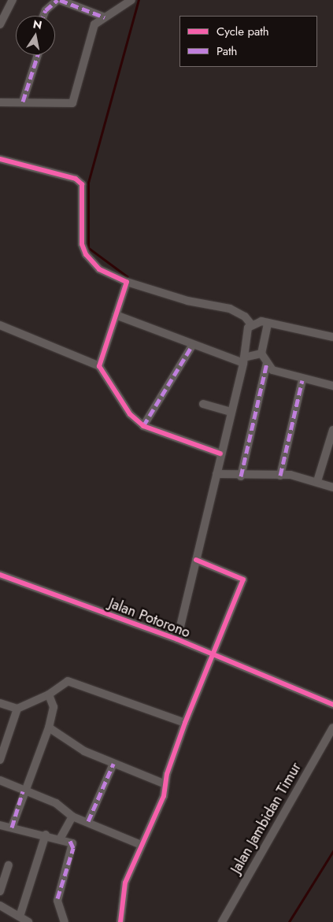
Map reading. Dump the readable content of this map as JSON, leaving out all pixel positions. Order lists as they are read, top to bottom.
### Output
{
  "streets": {
    "street": ["Jalan Potorono", "Jalan Jambidan Timur"]
  },
  "legend": ["Cycle path", "Path"],
  "north": "top"
}
